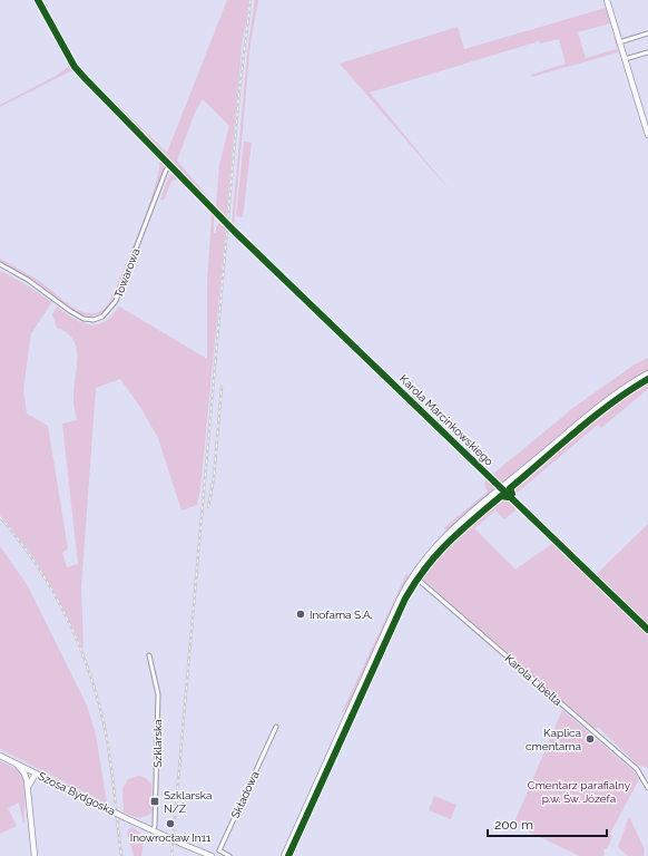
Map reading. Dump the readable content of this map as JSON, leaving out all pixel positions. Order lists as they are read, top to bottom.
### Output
{
  "streets": {
    "street": [
      "Towarowa",
      "Karola Marcinkowskiego",
      "Karola Libelta",
      "Szklarska",
      "Szosa Bydgoska",
      "Składowa"
    ]
  },
  "crossings": [
    ["Towarowa", "Karola Marcinkowskiego"],
    ["Szklarska", "Szosa Bydgoska"]
  ],
  "parks": ["Cmentarz parafialny p.w. Św. Józefa"],
  "places": {
    "other": ["Inofama S.A.", "Kaplica cmentarna", "Inowrocław In11"],
    "transit": ["Szklarska N/Ż"]
  },
  "scale_bar": "200 m"
}
